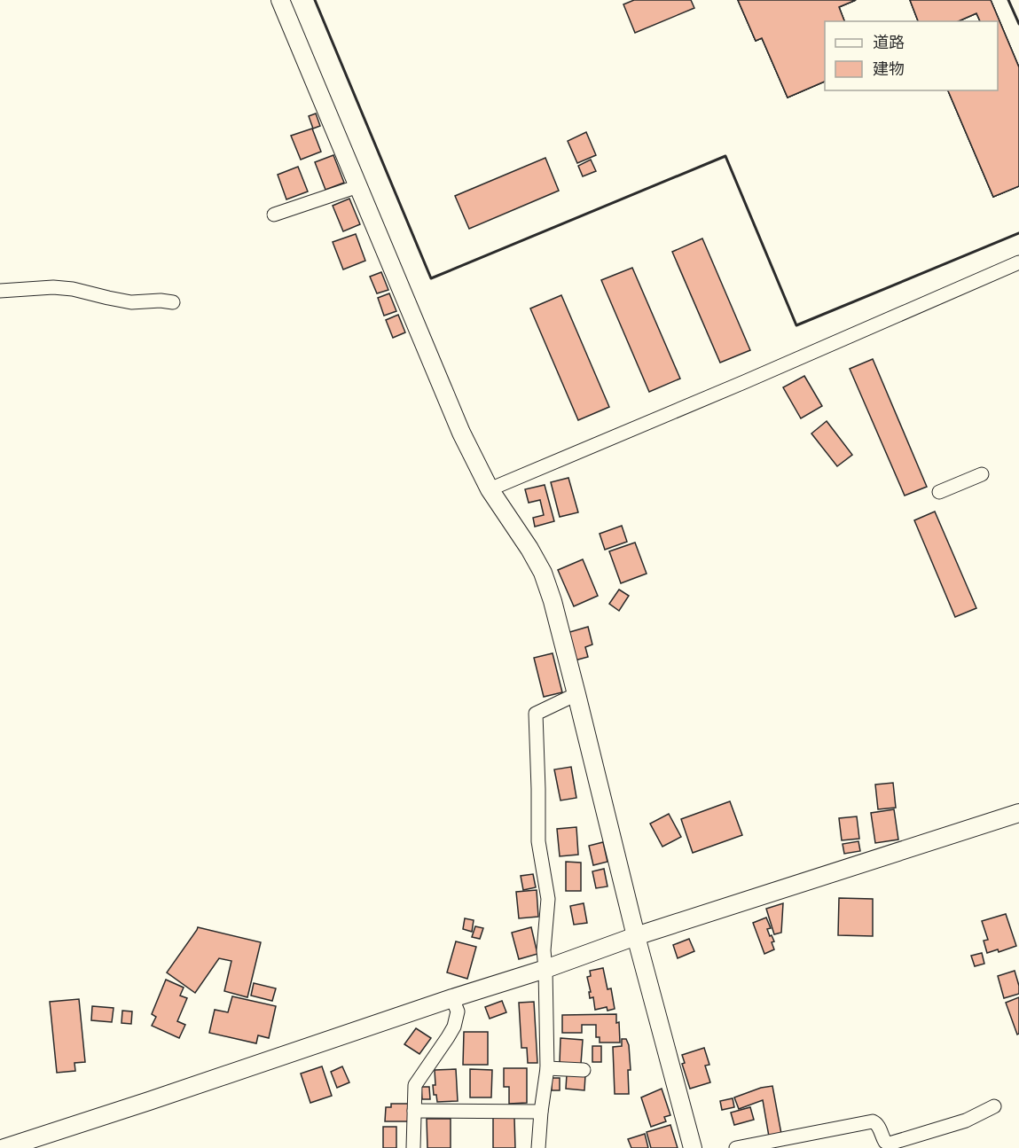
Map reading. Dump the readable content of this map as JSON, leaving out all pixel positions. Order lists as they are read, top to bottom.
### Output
{
  "legend": ["道路", "建物"]
}
